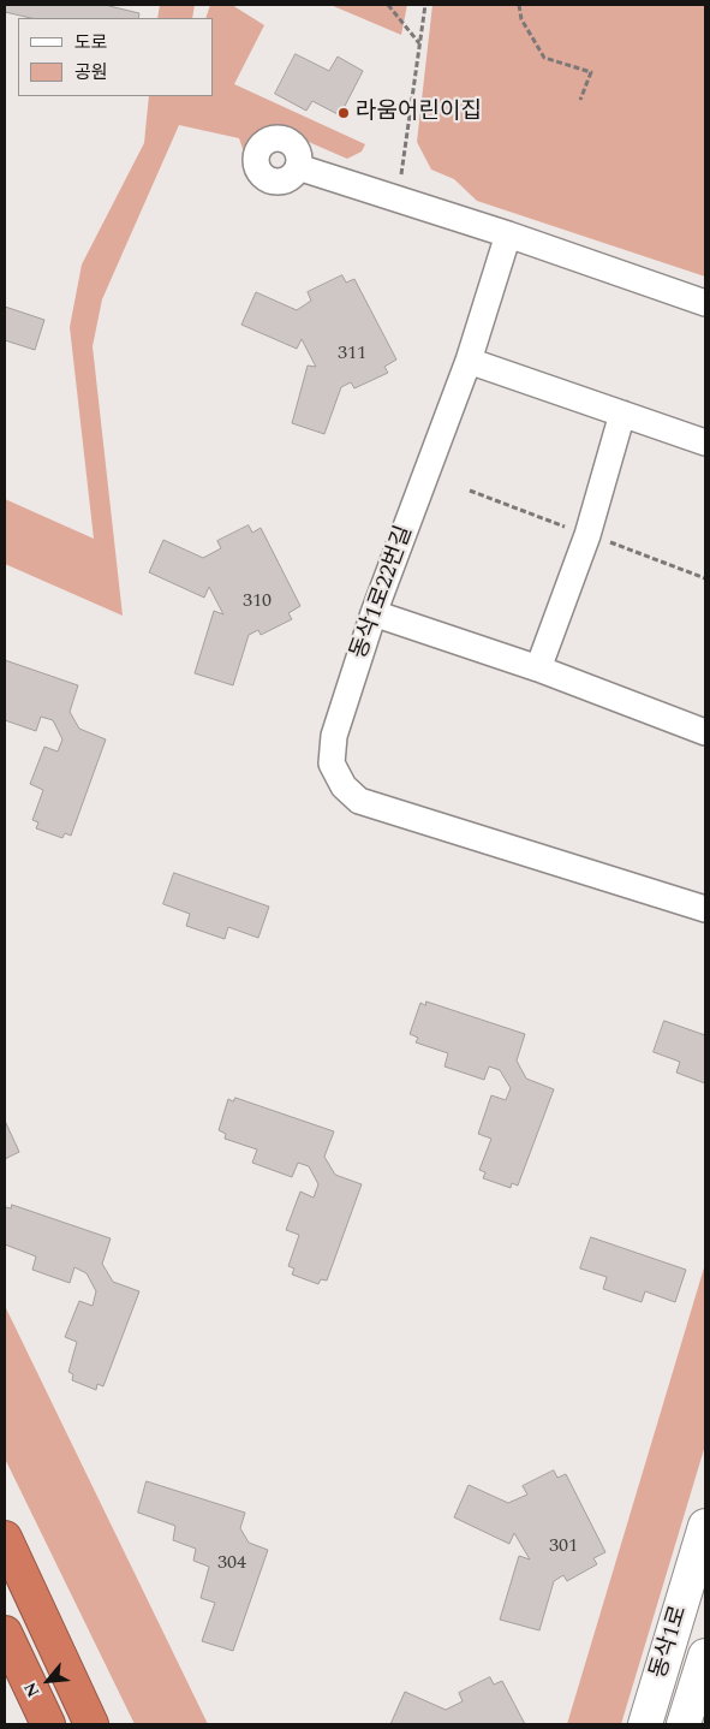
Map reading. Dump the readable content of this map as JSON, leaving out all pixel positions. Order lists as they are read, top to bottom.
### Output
{
  "streets": {
    "street": ["동삭1로22번길", "동삭1로"]
  },
  "places": ["라움어린이집"],
  "house_numbers": [
    "311",
    "310",
    "301",
    "304"
  ],
  "legend": ["도로", "공원"],
  "north": "bottom left"
}
